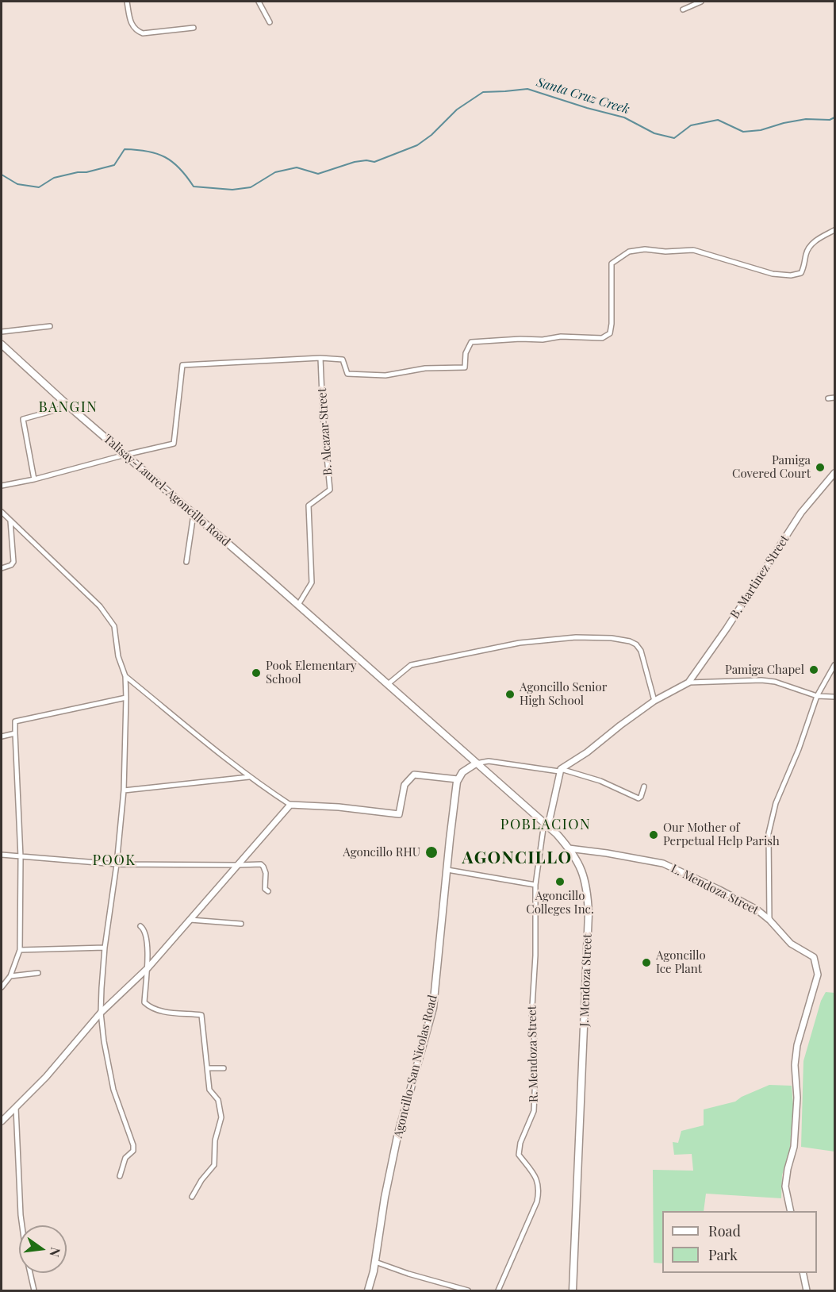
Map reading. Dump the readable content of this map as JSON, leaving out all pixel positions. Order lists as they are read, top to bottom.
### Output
{
  "streets": {
    "main road": ["Talisay-Laurel-Agoncillo Road", "J. Mendoza Street", "Agoncillo-San Nicolas Road"],
    "street": [
      "B. Alcazar Street",
      "B. Martinez Street",
      "L. Mendoza Street",
      "R. Mendoza Street"
    ]
  },
  "crossings": [
    ["B. Alcazar Street", "Talisay-Laurel-Agoncillo Road"],
    ["Talisay-Laurel-Agoncillo Road", "J. Mendoza Street"],
    ["L. Mendoza Street", "J. Mendoza Street"],
    ["J. Mendoza Street", "R. Mendoza Street"]
  ],
  "districts": [
    "BANGIN",
    "POBLACION",
    "AGONCILLO",
    "POOK"
  ],
  "water": ["Santa Cruz Creek"],
  "places": [
    "Pamiga Covered Court",
    "Pamiga Chapel",
    "Pook Elementary School",
    "Agoncillo Senior High School",
    "Our Mother of Perpetual Help Parish",
    "Agoncillo RHU",
    "Agoncillo Colleges Inc.",
    "Agoncillo Ice Plant"
  ],
  "legend": ["Road", "Park"],
  "north": "right"
}
